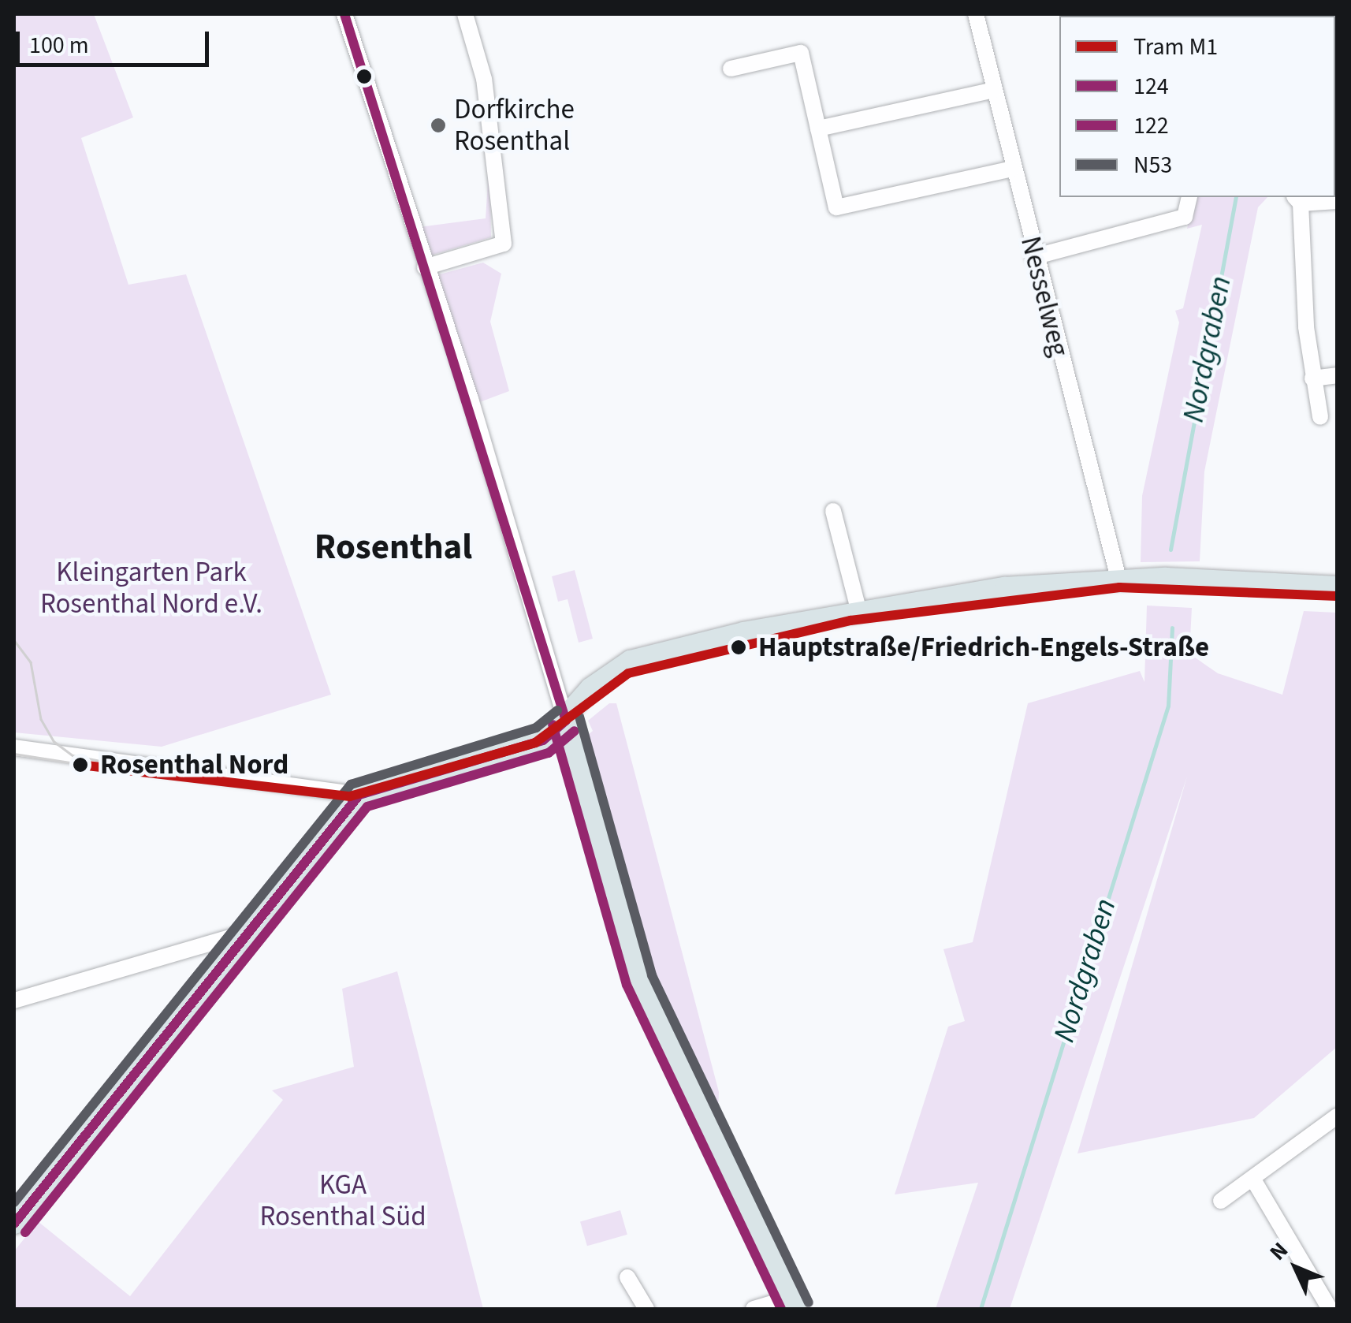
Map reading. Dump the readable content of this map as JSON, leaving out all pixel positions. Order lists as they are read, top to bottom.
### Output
{
  "streets": {
    "street": ["Nesselweg"]
  },
  "districts": ["Rosenthal"],
  "water": ["Nordgraben"],
  "parks": ["Kleingarten Park Rosenthal Nord e.V.", "KGA Rosenthal Süd"],
  "places": ["Dorfkirche Rosenthal", "Hauptstraße/Friedrich-Engels-Straße", "Rosenthal Nord"],
  "lines": [
    "transit line 124",
    "tram line M1",
    "transit line N53",
    "transit line 122"
  ],
  "legend": [
    "Tram M1",
    "124",
    "122",
    "N53"
  ],
  "scale_bar": "100 m",
  "north": "top left"
}
